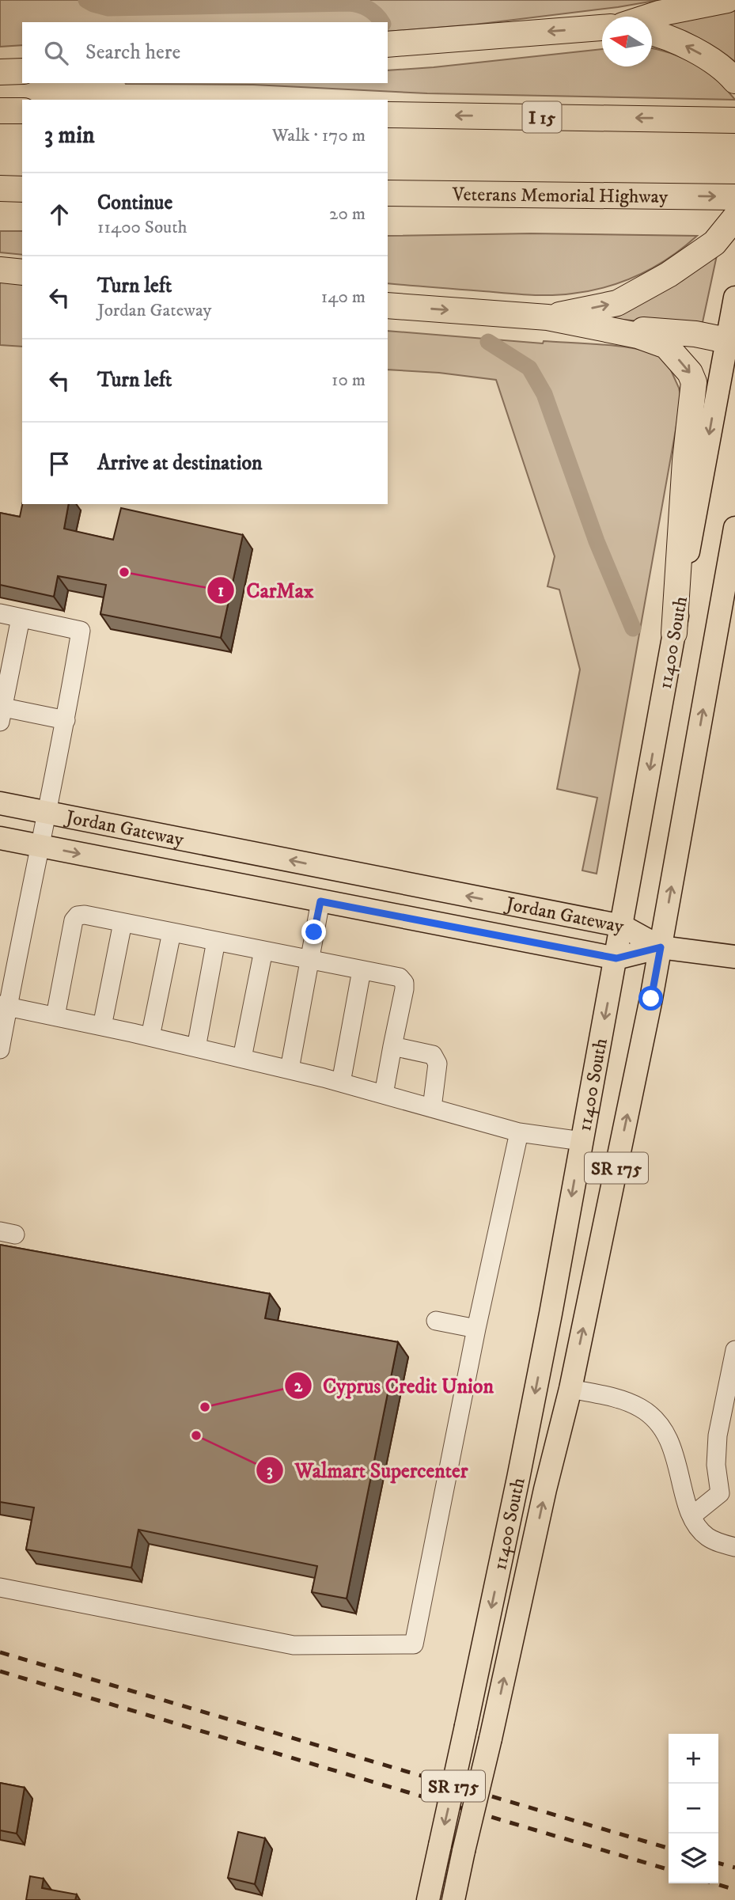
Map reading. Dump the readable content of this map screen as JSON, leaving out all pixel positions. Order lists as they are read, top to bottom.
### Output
{
  "streets": {
    "highway": ["I 15", "Veterans Memorial Highway"],
    "main road": ["11400 South", "Jordan Gateway", "SR 175"]
  },
  "crossings": [
    ["11400 South", "Jordan Gateway"]
  ],
  "places": ["CarMax", "Cyprus Credit Union", "Walmart Supercenter"],
  "north": "left",
  "page": {
    "search": "Search here",
    "heading": ["3 min", "Walk · 170 m"],
    "list": [
      ["Continue", "11400 South", "20 m"],
      ["Turn left", "Jordan Gateway", "140 m"],
      ["Turn left", "10 m"],
      "Arrive at destination"
    ],
    "map_buttons": ["+", "−"]
  }
}
